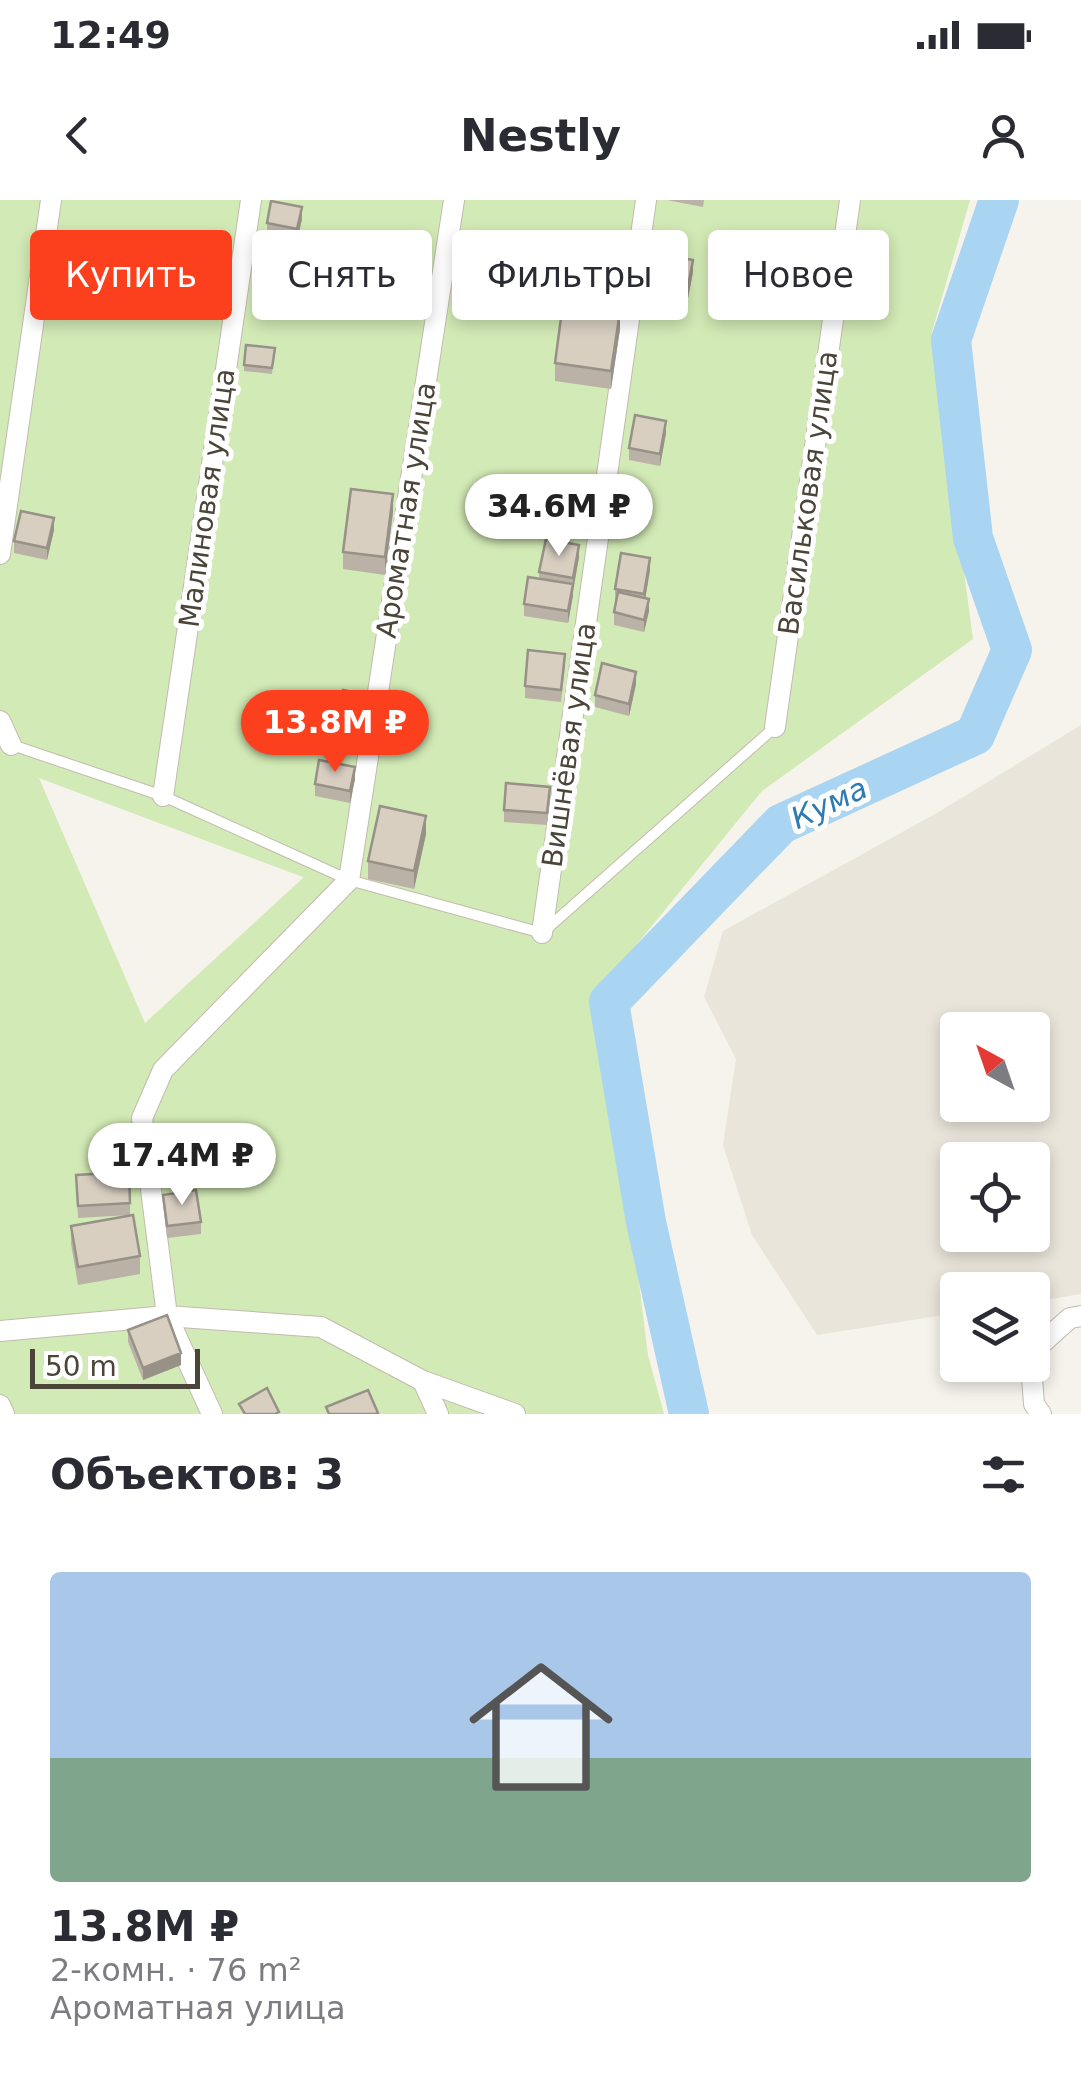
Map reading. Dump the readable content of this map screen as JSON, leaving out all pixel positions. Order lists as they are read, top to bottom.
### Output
{
  "streets": {
    "street": [
      "Васильковая улица",
      "Малиновая улица",
      "Ароматная улица",
      "Вишнёвая улица"
    ]
  },
  "water": ["Кума"],
  "scale_bar": "50 m",
  "north": "top left",
  "page": {
    "status": "12:49",
    "header": "Nestly",
    "chip": [
      "Купить",
      "Снять",
      "Фильтры",
      "Новое"
    ],
    "price": ["34.6M ₽", "13.8M ₽", "17.4M ₽"],
    "scale": "50 m",
    "heading": "Объектов: 3",
    "list": [
      {
        "name": "13.8M ₽",
        "note": "2-комн. · 76 m² · Ароматная улица"
      }
    ]
  }
}
